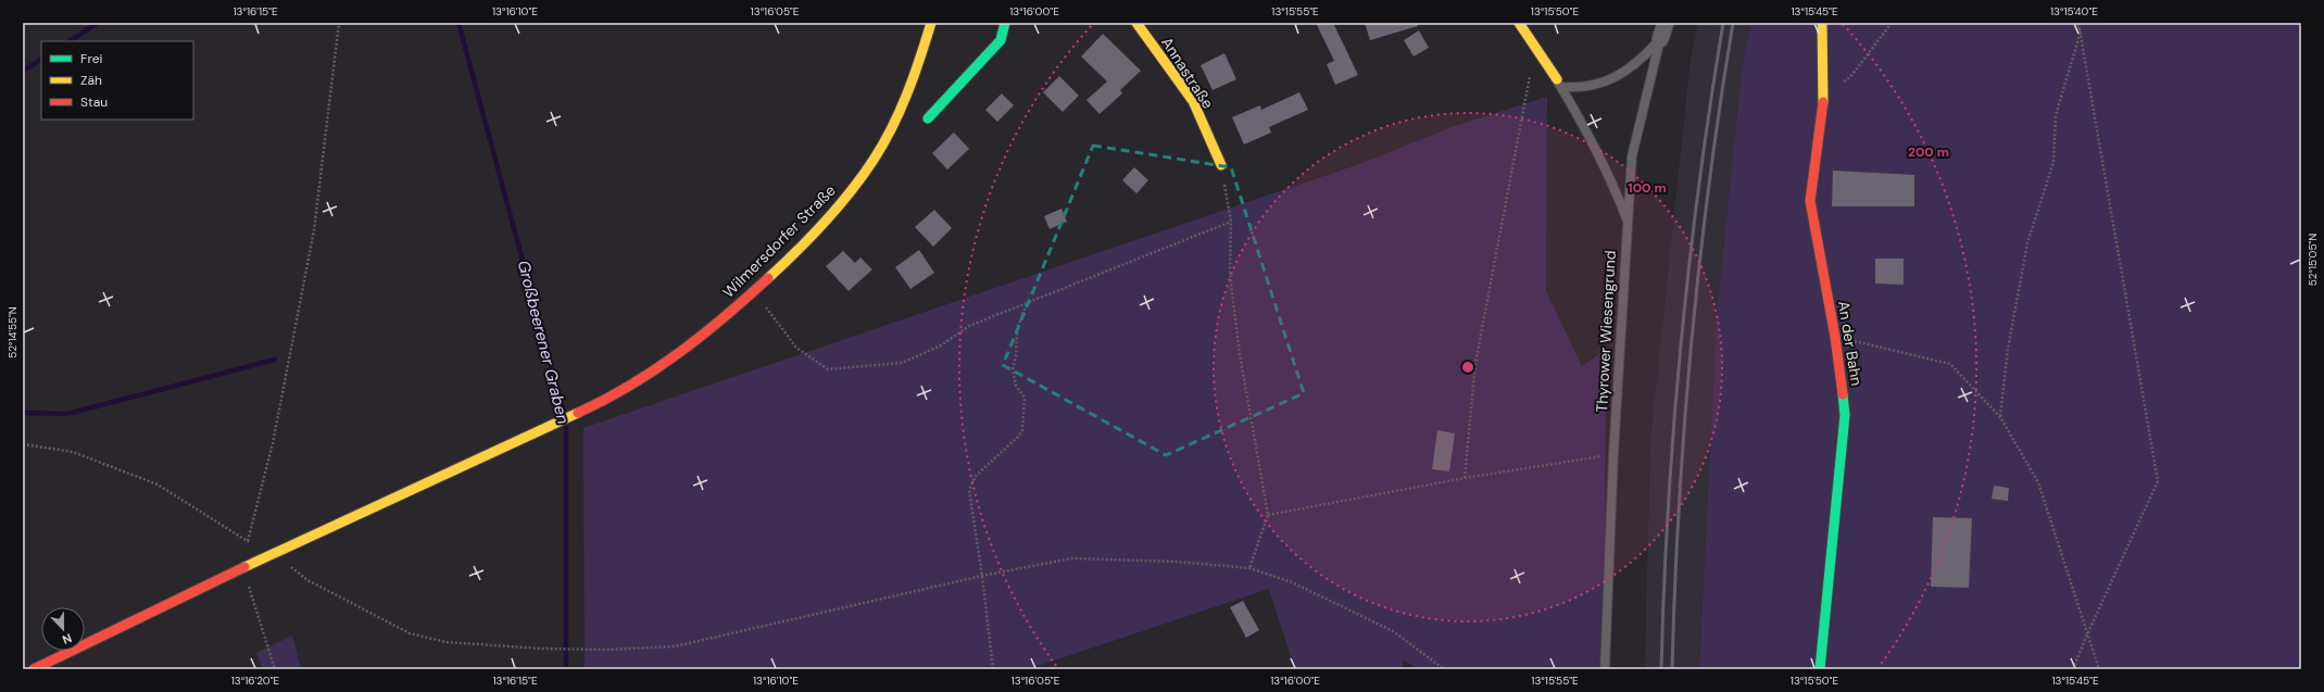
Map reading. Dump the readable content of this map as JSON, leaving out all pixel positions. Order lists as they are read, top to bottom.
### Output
{
  "streets": {
    "main road": [
      "Annastraße",
      "Wilmersdorfer Straße",
      "Thyrower Wiesengrund",
      "An der Bahn"
    ]
  },
  "water": ["Großbeerener Graben"],
  "legend": ["Frei", "Zäh", "Stau"],
  "north": "bottom",
  "coordinates": [
    "13°16'15\"E",
    "13°16'10\"E",
    "13°16'05\"E",
    "13°16'00\"E",
    "13°15'55\"E",
    "13°15'50\"E",
    "13°15'45\"E",
    "13°15'40\"E",
    "52°15'05\"N",
    "52°14'55\"N",
    "13°16'20\"E"
  ],
  "rings": ["200 m", "100 m"]
}
